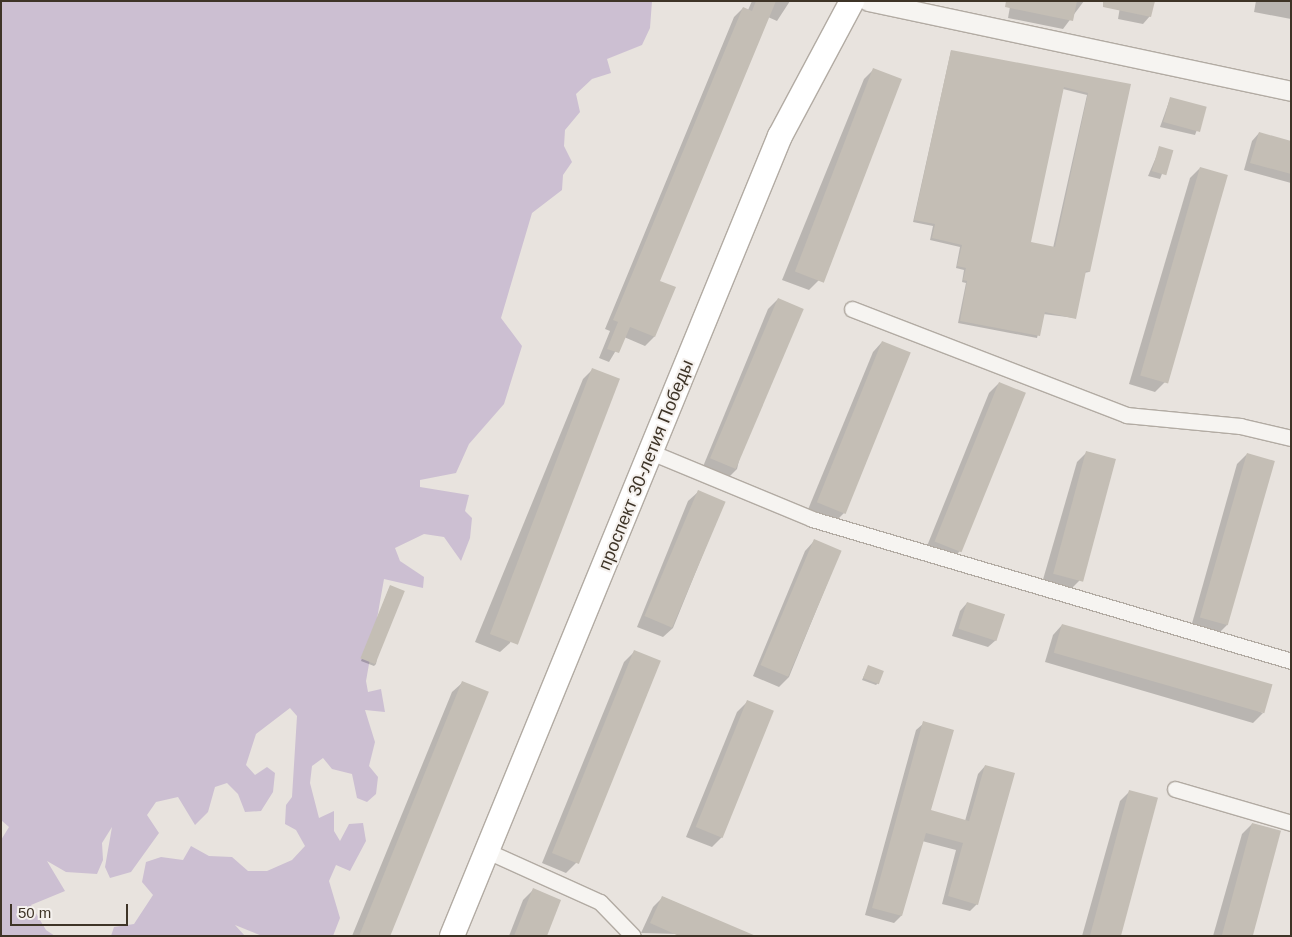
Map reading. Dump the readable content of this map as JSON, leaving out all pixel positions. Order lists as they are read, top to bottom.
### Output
{
  "streets": {
    "main road": ["проспект 30-летия Победы"]
  },
  "scale_bar": "50 m"
}
